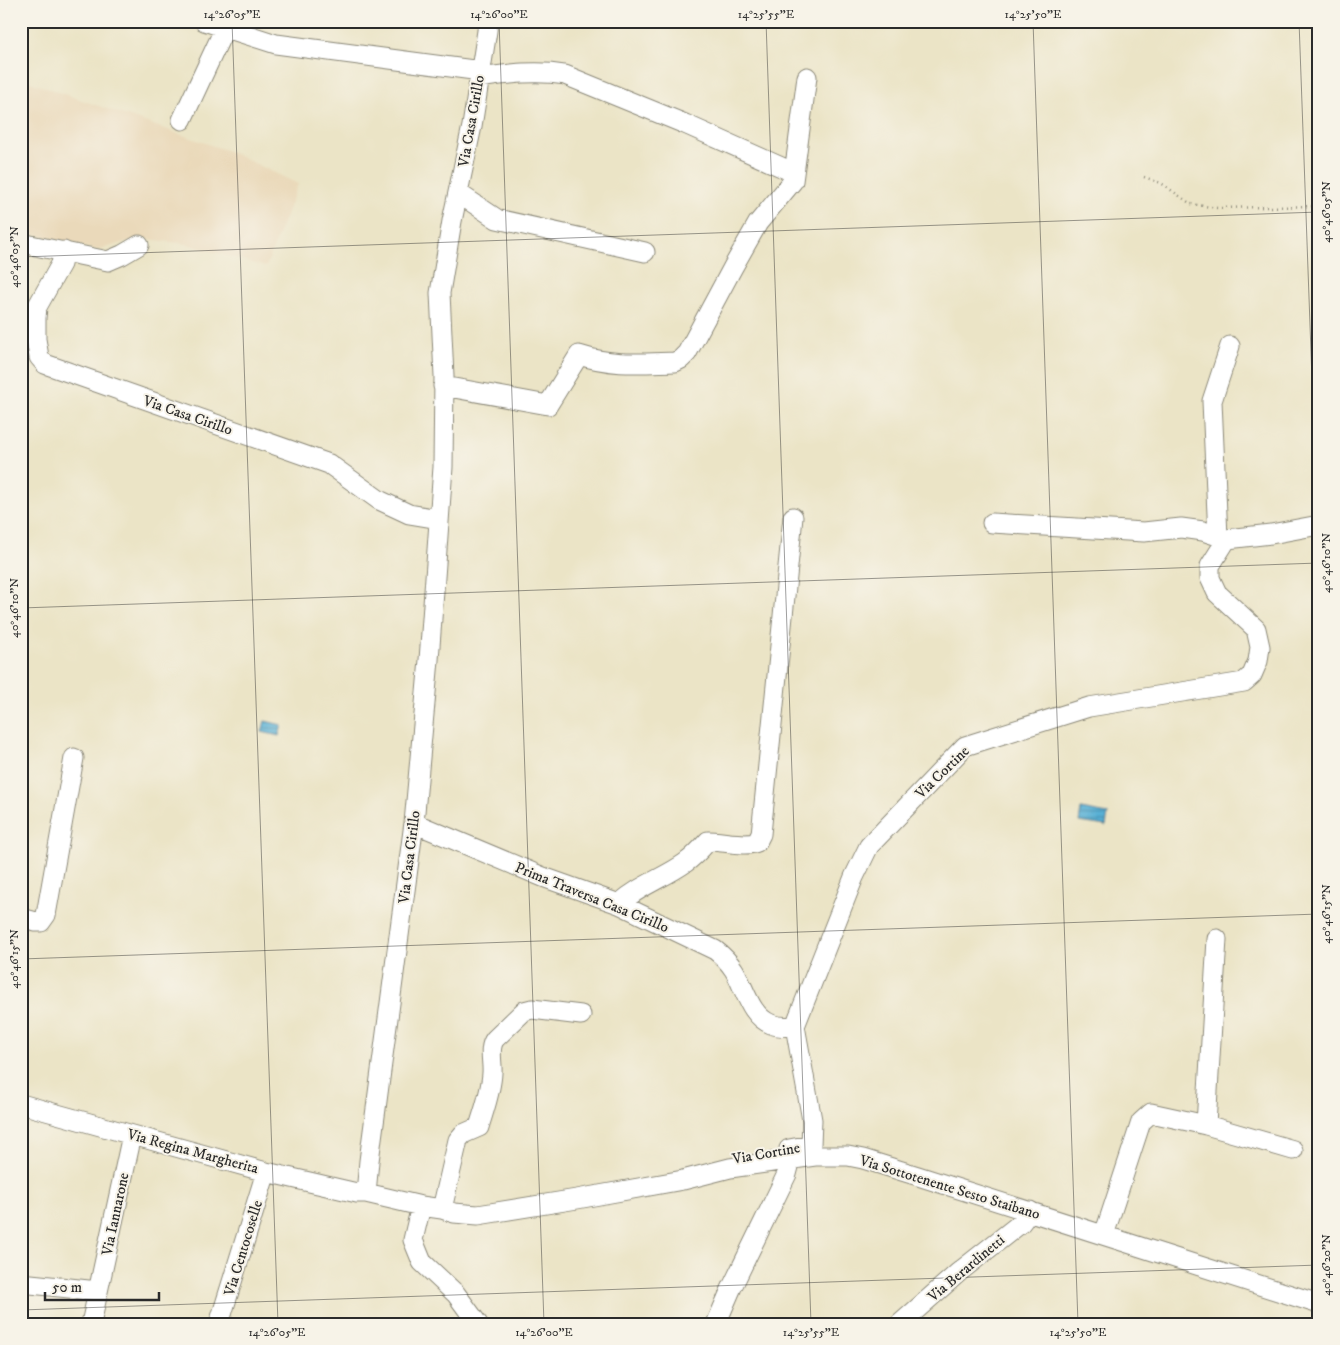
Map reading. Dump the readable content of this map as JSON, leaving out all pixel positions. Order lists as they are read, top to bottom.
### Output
{
  "streets": {
    "street": [
      "Via Casa Cirillo",
      "Via Cortine",
      "Prima Traversa Casa Cirillo",
      "Via Regina Margherita",
      "Via Sottotenente Sesto Staibano",
      "Via Iannarone",
      "Via Centocoselle",
      "Via Berardinetti"
    ]
  },
  "crossings": [
    ["Via Casa Cirillo", "Prima Traversa Casa Cirillo"],
    ["Via Casa Cirillo", "Via Regina Margherita"],
    ["Via Casa Cirillo", "Via Sottotenente Sesto Staibano"],
    ["Via Cortine", "Prima Traversa Casa Cirillo"],
    ["Via Cortine", "Via Sottotenente Sesto Staibano"],
    ["Via Regina Margherita", "Via Sottotenente Sesto Staibano"],
    ["Via Regina Margherita", "Via Iannarone"],
    ["Via Regina Margherita", "Via Centocoselle"],
    ["Via Sottotenente Sesto Staibano", "Via Berardinetti"]
  ],
  "scale_bar": "50 m",
  "coordinates": [
    "14°26'05\"E",
    "14°26'00\"E",
    "14°25'55\"E",
    "14°25'50\"E",
    "40°46'05\"N",
    "40°46'10\"N",
    "40°46'15\"N",
    "40°46'20\"N"
  ]
}
